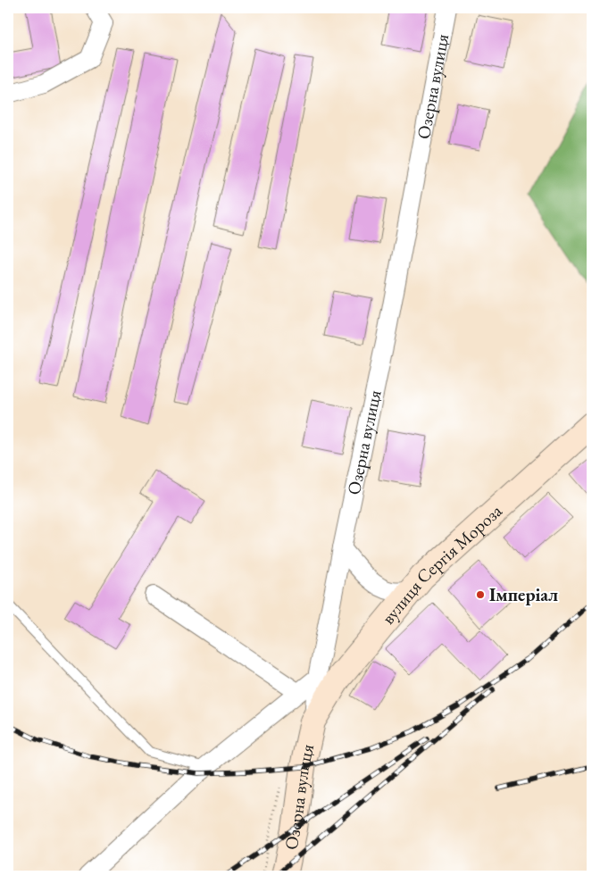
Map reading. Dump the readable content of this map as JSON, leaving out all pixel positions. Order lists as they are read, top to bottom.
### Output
{
  "streets": {
    "main road": ["Озерна вулиця", "вулиця Сергія Мороза"]
  },
  "crossings": [
    ["Озерна вулиця", "вулиця Сергія Мороза"]
  ],
  "places": ["Імперіал"]
}
